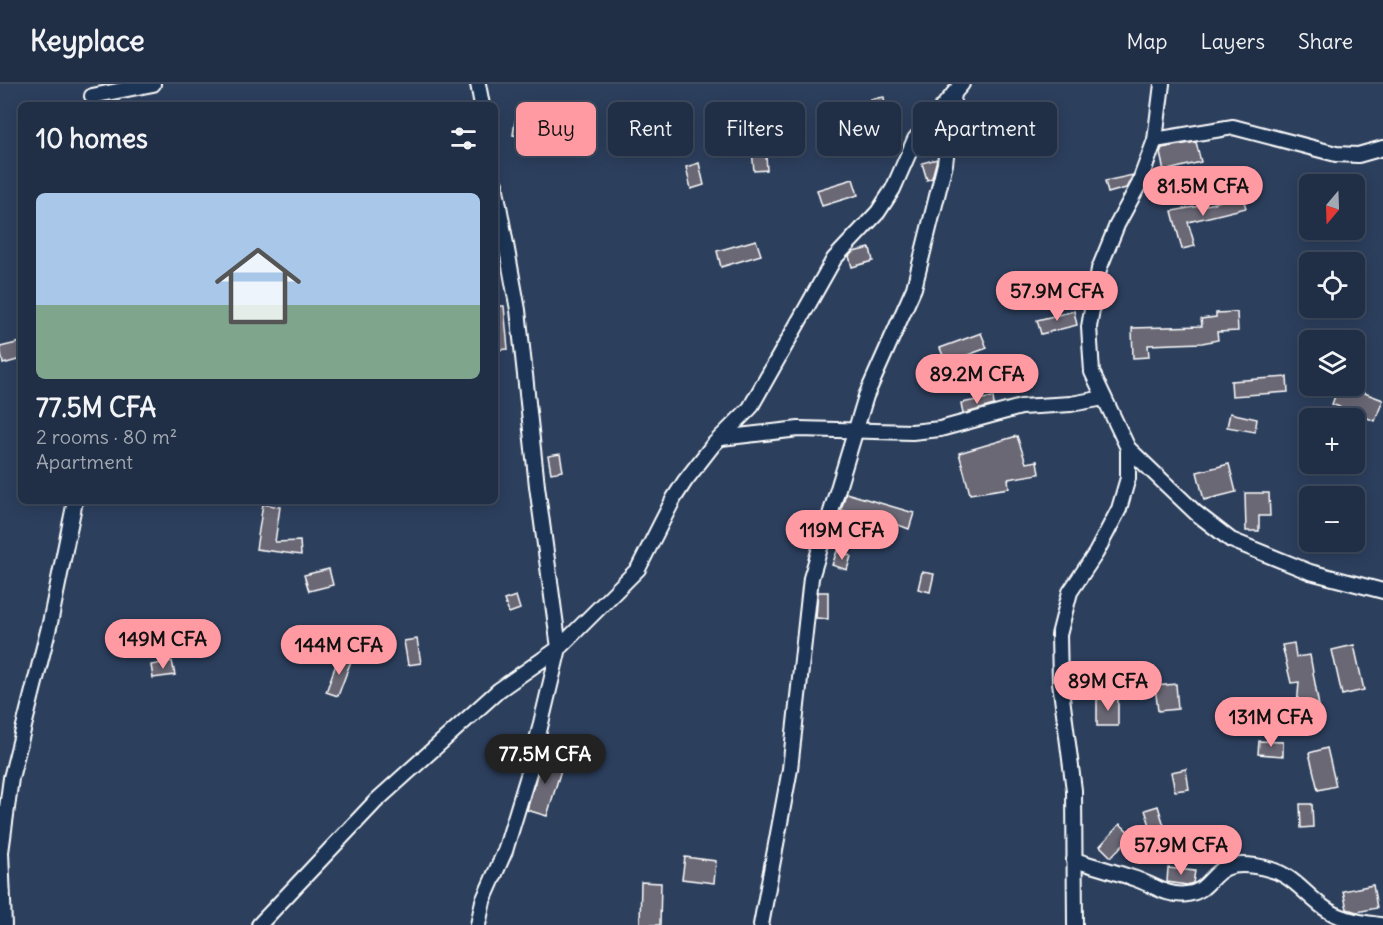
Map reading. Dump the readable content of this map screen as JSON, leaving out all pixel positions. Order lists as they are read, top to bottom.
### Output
{
  "north": "bottom",
  "page": {
    "header": "Keyplace",
    "nav": ["Map", "Layers", "Share"],
    "chip": [
      "Buy",
      "Rent",
      "Filters",
      "New",
      "Apartment"
    ],
    "heading": "10 homes",
    "price": [
      "81.5M CFA",
      "57.9M CFA",
      "89.2M CFA",
      "119M CFA",
      "149M CFA",
      "144M CFA",
      "89M CFA",
      "131M CFA",
      "77.5M CFA",
      "57.9M CFA"
    ],
    "map_buttons": ["+", "−"],
    "list": [
      {
        "name": "77.5M CFA",
        "note": "2 rooms · 80 m² · Apartment"
      }
    ]
  }
}
